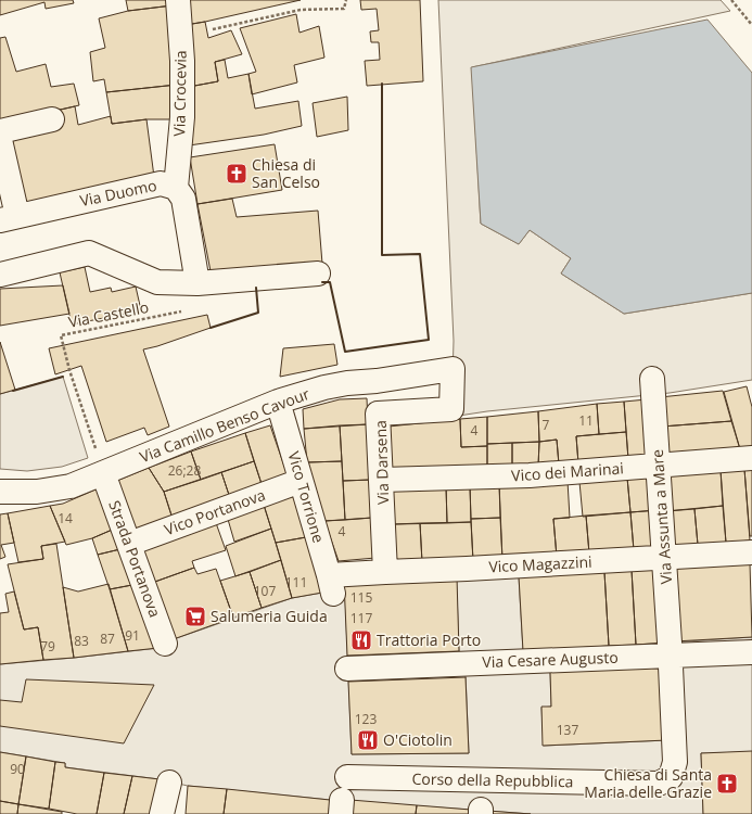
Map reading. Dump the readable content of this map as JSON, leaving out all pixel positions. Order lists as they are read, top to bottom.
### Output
{
  "streets": {
    "street": [
      "Via Crocevia",
      "Via Duomo",
      "Via Camillo Benso Cavour",
      "Via Darsena",
      "Vico dei Marinai",
      "Vico Torrione",
      "Vico Portanova",
      "Via Assunta a Mare",
      "Strada Portanova",
      "Vico Magazzini",
      "Via Cesare Augusto",
      "Corso della Repubblica"
    ],
    "path": ["Via Castello"]
  },
  "crossings": [
    ["Via Crocevia", "Via Duomo"],
    ["Via Castello", "Via Camillo Benso Cavour"],
    ["Via Castello", "Strada Portanova"],
    ["Via Camillo Benso Cavour", "Via Darsena"],
    ["Via Camillo Benso Cavour", "Vico Torrione"],
    ["Via Camillo Benso Cavour", "Strada Portanova"],
    ["Via Darsena", "Vico dei Marinai"],
    ["Via Darsena", "Vico Magazzini"],
    ["Vico dei Marinai", "Via Assunta a Mare"],
    ["Vico Torrione", "Vico Portanova"],
    ["Vico Torrione", "Vico Magazzini"],
    ["Vico Portanova", "Strada Portanova"],
    ["Via Assunta a Mare", "Vico Magazzini"],
    ["Via Assunta a Mare", "Via Cesare Augusto"],
    ["Via Assunta a Mare", "Corso della Repubblica"],
    ["Via Cesare Augusto", "Corso della Repubblica"]
  ],
  "places": {
    "church": ["Chiesa di San Celso", "Chiesa di Santa Maria delle Grazie"],
    "supermarket": ["Salumeria Guida"],
    "restaurant": ["Trattoria Porto", "O'Ciotolin"]
  },
  "house_numbers": [
    "11",
    "7",
    "4",
    "26;28",
    "14",
    "4",
    "111",
    "107",
    "115",
    "117",
    "91",
    "87",
    "83",
    "79",
    "123",
    "137",
    "90"
  ]
}
